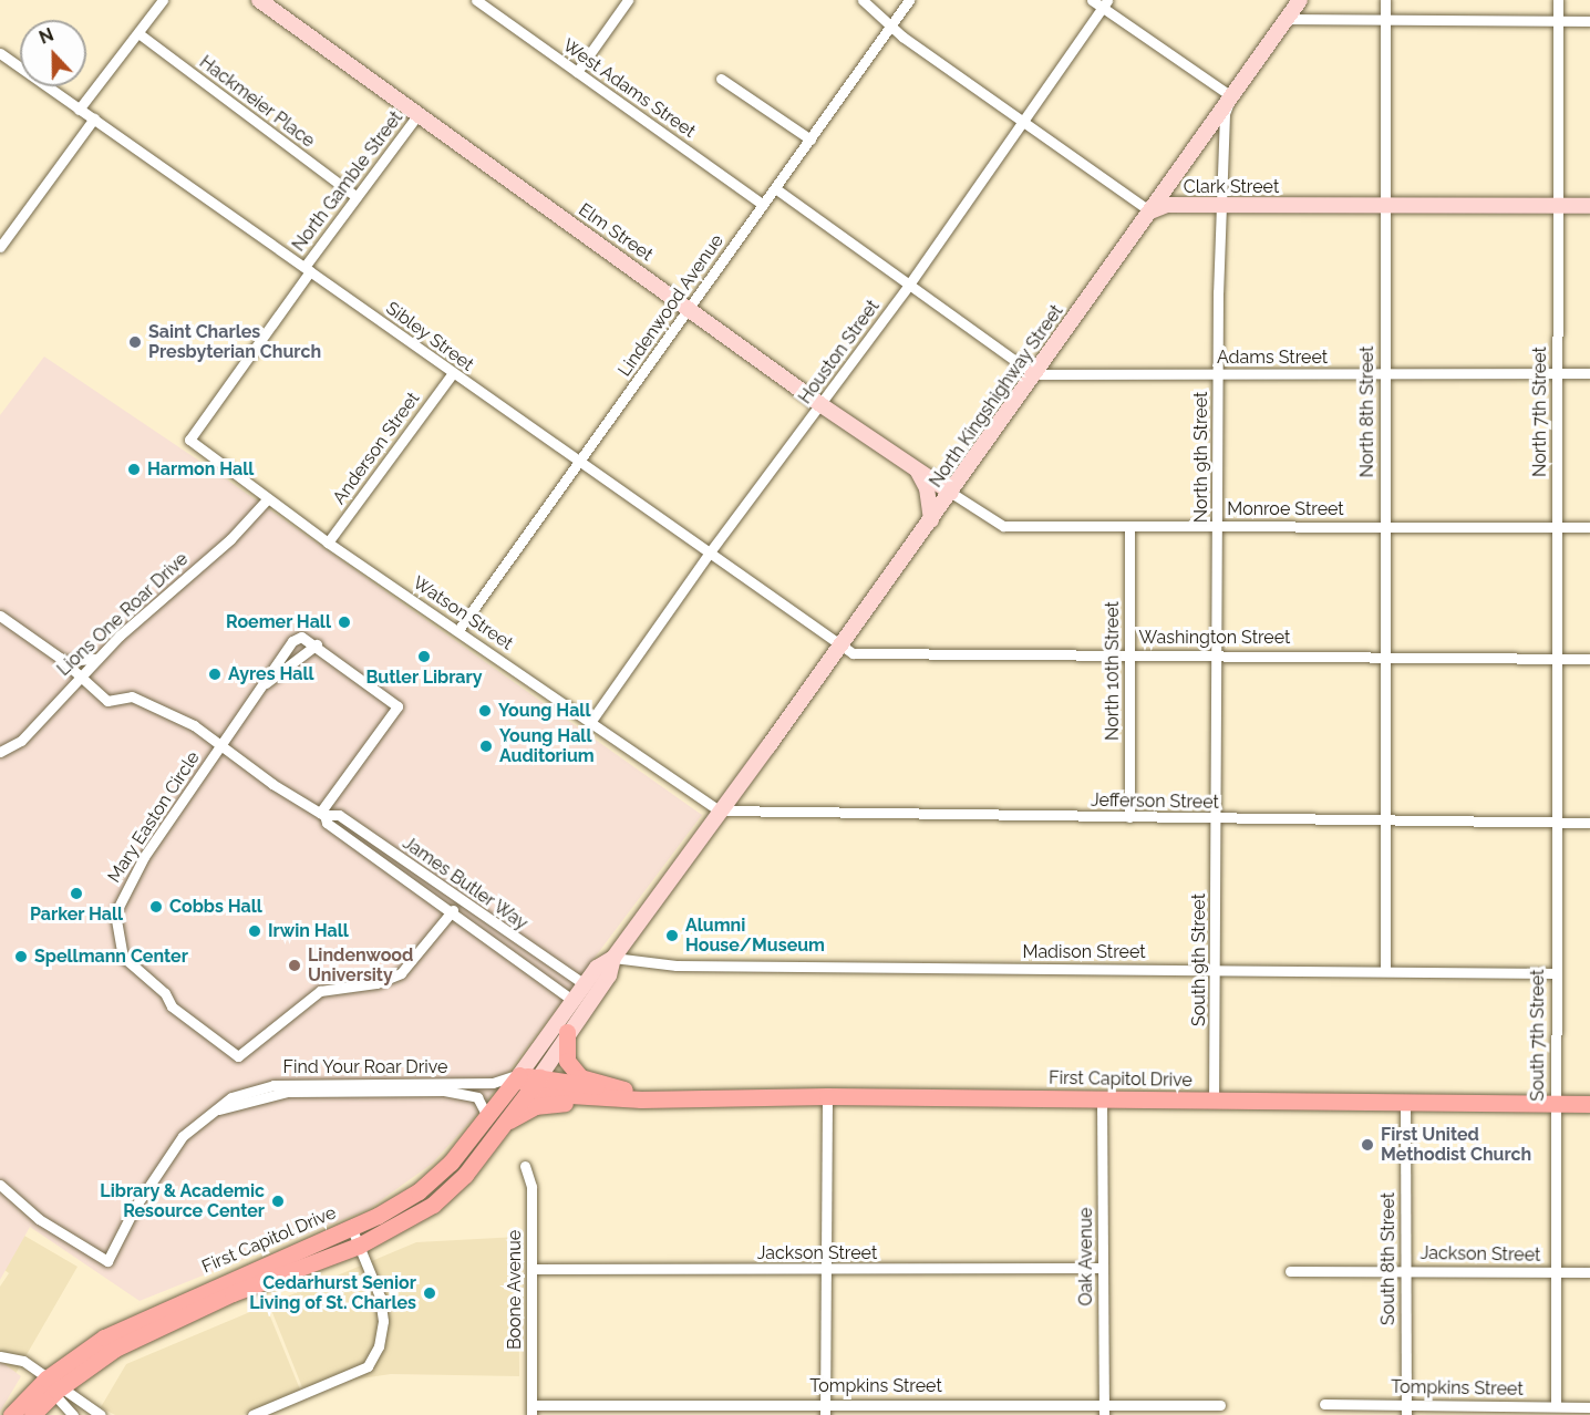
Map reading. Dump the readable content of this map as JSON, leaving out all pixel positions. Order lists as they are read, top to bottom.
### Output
{
  "streets": {
    "main road": [
      "Clark Street",
      "Elm Street",
      "North Kingshighway Street",
      "First Capitol Drive"
    ],
    "street": [
      "West Adams Street",
      "Hackmeier Place",
      "North Gamble Street",
      "Lindenwood Avenue",
      "Sibley Street",
      "Houston Street",
      "Adams Street",
      "North 8th Street",
      "North 7th Street",
      "Anderson Street",
      "North 9th Street",
      "Monroe Street",
      "Watson Street",
      "Lions One Roar Drive",
      "Washington Street",
      "North 10th Street",
      "Jefferson Street",
      "Mary Easton Circle",
      "James Butler Way",
      "Madison Street",
      "South 9th Street",
      "South 7th Street",
      "Find Your Roar Drive",
      "Jackson Street",
      "Oak Avenue",
      "South 8th Street",
      "Boone Avenue",
      "Tompkins Street"
    ]
  },
  "crossings": [
    ["West Adams Street", "Lindenwood Avenue"],
    ["Hackmeier Place", "North Gamble Street"],
    ["North Gamble Street", "Elm Street"],
    ["North Gamble Street", "Sibley Street"],
    ["North Gamble Street", "Watson Street"],
    ["Clark Street", "North Kingshighway Street"],
    ["Clark Street", "North 8th Street"],
    ["Clark Street", "North 7th Street"],
    ["Clark Street", "North 9th Street"],
    ["Elm Street", "Lindenwood Avenue"],
    ["Elm Street", "Houston Street"],
    ["Elm Street", "North Kingshighway Street"],
    ["Elm Street", "Monroe Street"],
    ["Lindenwood Avenue", "Sibley Street"],
    ["Lindenwood Avenue", "Watson Street"],
    ["Sibley Street", "Houston Street"],
    ["Sibley Street", "North Kingshighway Street"],
    ["Sibley Street", "Anderson Street"],
    ["Sibley Street", "Washington Street"],
    ["Houston Street", "Watson Street"],
    ["Adams Street", "North Kingshighway Street"],
    ["Adams Street", "North 8th Street"],
    ["Adams Street", "North 7th Street"],
    ["Adams Street", "North 9th Street"],
    ["North Kingshighway Street", "North 9th Street"],
    ["North Kingshighway Street", "Monroe Street"],
    ["North Kingshighway Street", "Watson Street"],
    ["North Kingshighway Street", "Washington Street"],
    ["North Kingshighway Street", "Jefferson Street"],
    ["North Kingshighway Street", "Madison Street"],
    ["North 8th Street", "Monroe Street"],
    ["North 8th Street", "Washington Street"],
    ["North 8th Street", "Jefferson Street"],
    ["North 7th Street", "Monroe Street"],
    ["North 7th Street", "Washington Street"],
    ["North 7th Street", "Jefferson Street"],
    ["North 7th Street", "South 7th Street"],
    ["Anderson Street", "Watson Street"],
    ["North 9th Street", "Monroe Street"],
    ["North 9th Street", "Washington Street"],
    ["North 9th Street", "Jefferson Street"],
    ["North 9th Street", "South 9th Street"],
    ["Monroe Street", "North 10th Street"],
    ["Watson Street", "Lions One Roar Drive"],
    ["Watson Street", "Jefferson Street"],
    ["Lions One Roar Drive", "James Butler Way"],
    ["Washington Street", "North 10th Street"],
    ["North 10th Street", "Jefferson Street"],
    ["Jefferson Street", "South 9th Street"],
    ["Jefferson Street", "South 7th Street"],
    ["Mary Easton Circle", "James Butler Way"],
    ["Madison Street", "South 9th Street"],
    ["Madison Street", "South 7th Street"],
    ["South 9th Street", "First Capitol Drive"],
    ["South 7th Street", "First Capitol Drive"],
    ["South 7th Street", "Jackson Street"],
    ["South 7th Street", "Tompkins Street"],
    ["Find Your Roar Drive", "First Capitol Drive"],
    ["First Capitol Drive", "Oak Avenue"],
    ["First Capitol Drive", "South 8th Street"],
    ["Jackson Street", "Oak Avenue"],
    ["Jackson Street", "South 8th Street"],
    ["Jackson Street", "Boone Avenue"],
    ["Oak Avenue", "Tompkins Street"],
    ["South 8th Street", "Tompkins Street"],
    ["Boone Avenue", "Tompkins Street"]
  ],
  "places": [
    "Saint Charles Presbyterian Church",
    "Harmon Hall",
    "Roemer Hall",
    "Butler Library",
    "Ayres Hall",
    "Young Hall",
    "Young Hall Auditorium",
    "Parker Hall",
    "Cobbs Hall",
    "Irwin Hall",
    "Alumni House/Museum",
    "Spellmann Center",
    "Lindenwood University",
    "First United Methodist Church",
    "Library & Academic Resource Center",
    "Cedarhurst Senior Living of St. Charles"
  ],
  "north": "top"
}
